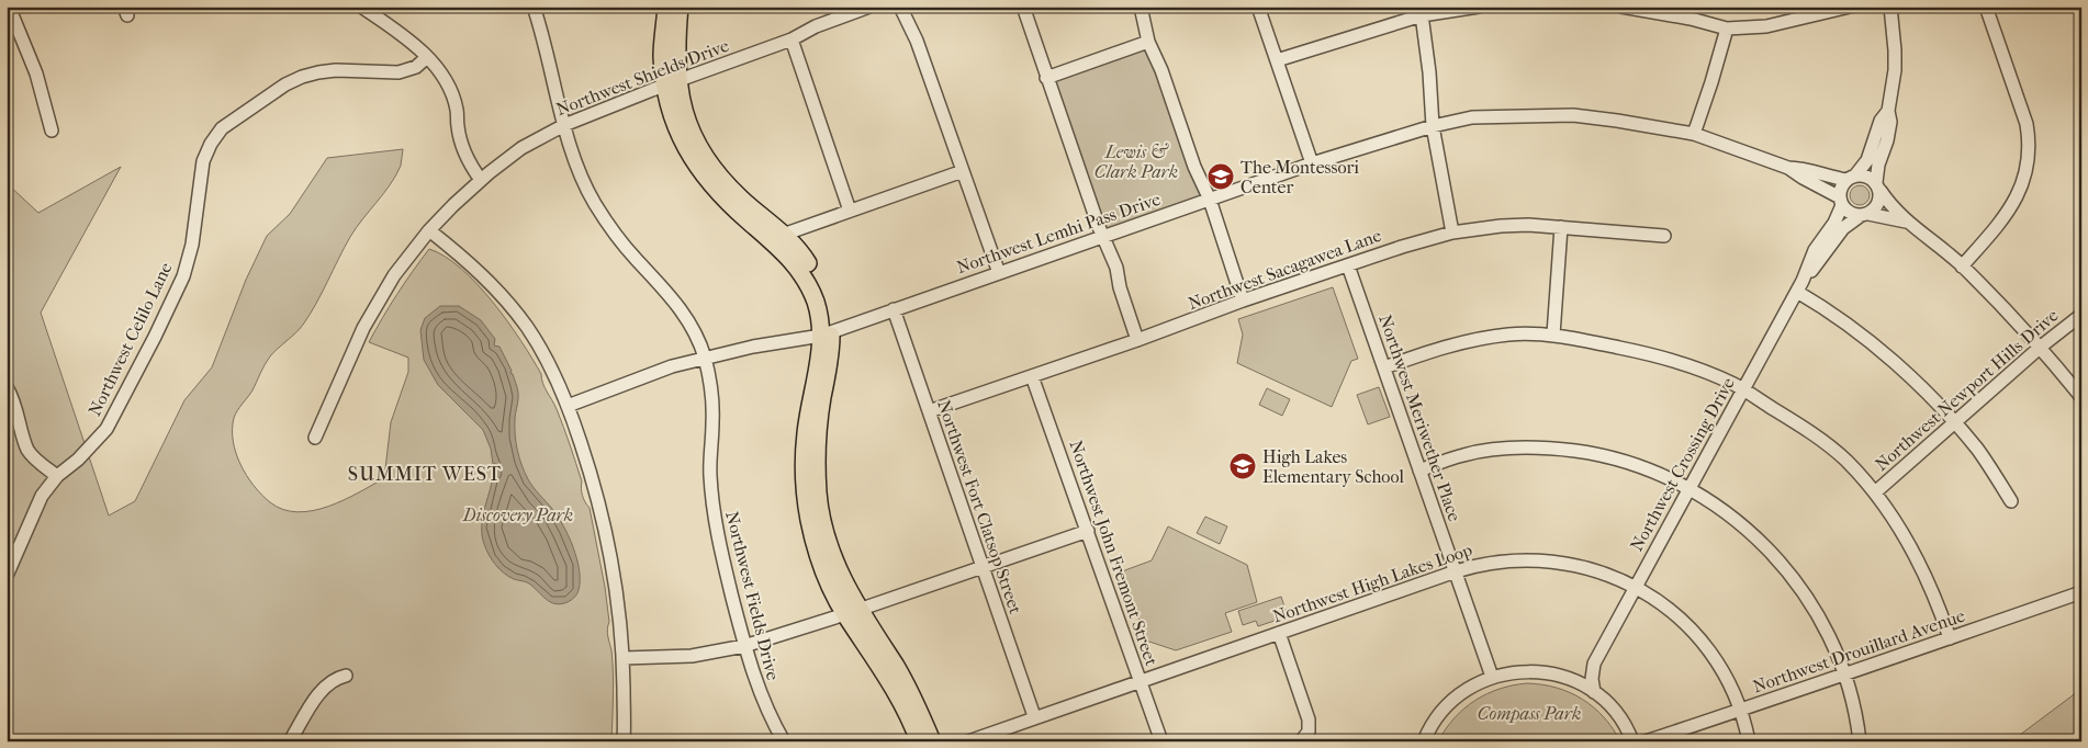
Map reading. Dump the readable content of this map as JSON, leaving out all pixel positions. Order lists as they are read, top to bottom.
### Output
{
  "streets": {
    "street": [
      "Northwest Shields Drive",
      "Northwest Lemhi Pass Drive",
      "Northwest Sacagawea Lane",
      "Northwest Celilo Lane",
      "Northwest Newport Hills Drive",
      "Northwest Meriwether Place",
      "Northwest Crossing Drive",
      "Northwest Fort Clatsop Street",
      "Northwest John Fremont Street",
      "Northwest High Lakes Loop",
      "Northwest Fields Drive",
      "Northwest Drouillard Avenue"
    ]
  },
  "crossings": [
    ["Northwest Shields Drive", "Northwest Fields Drive"],
    ["Northwest Lemhi Pass Drive", "Northwest Crossing Drive"],
    ["Northwest Lemhi Pass Drive", "Northwest Fort Clatsop Street"],
    ["Northwest Lemhi Pass Drive", "Northwest Fields Drive"],
    ["Northwest Sacagawea Lane", "Northwest Meriwether Place"],
    ["Northwest Sacagawea Lane", "Northwest Fort Clatsop Street"],
    ["Northwest Sacagawea Lane", "Northwest John Fremont Street"],
    ["Northwest Meriwether Place", "Northwest High Lakes Loop"],
    ["Northwest Crossing Drive", "Northwest High Lakes Loop"],
    ["Northwest Fort Clatsop Street", "Northwest High Lakes Loop"],
    ["Northwest John Fremont Street", "Northwest High Lakes Loop"],
    ["Northwest High Lakes Loop", "Northwest Drouillard Avenue"]
  ],
  "districts": ["SUMMIT WEST"],
  "parks": ["Lewis & Clark Park", "Discovery Park", "Compass Park"],
  "places": {
    "school or university": ["The Montessori Center", "High Lakes Elementary School"]
  }
}
